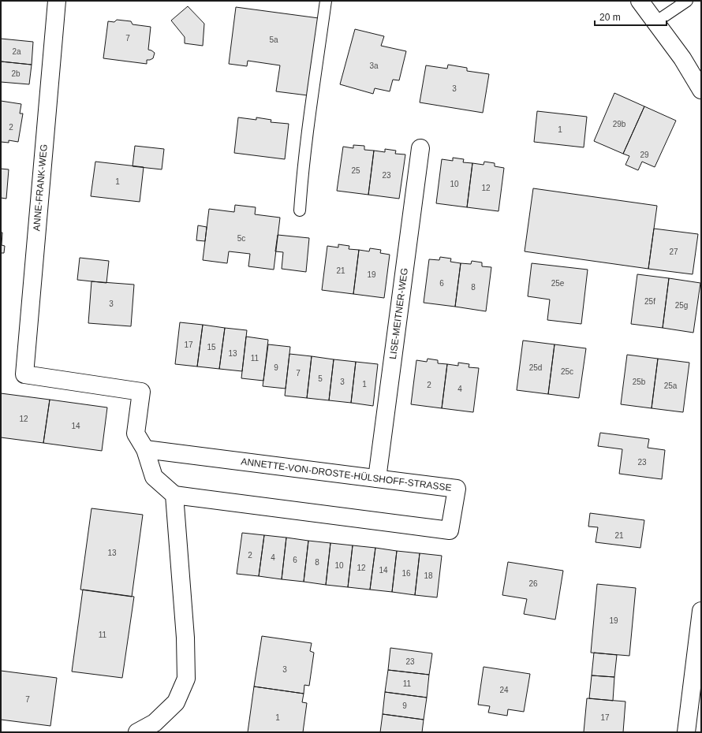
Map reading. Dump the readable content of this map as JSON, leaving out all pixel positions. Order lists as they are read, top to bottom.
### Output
{
  "streets": {
    "street": ["ANNE-FRANK-WEG", "LISE-MEITNER-WEG", "ANNETTE-VON-DROSTE-HÜLSHOFF-STRASSE"]
  },
  "crossings": [
    ["ANNE-FRANK-WEG", "ANNETTE-VON-DROSTE-HÜLSHOFF-STRASSE"],
    ["LISE-MEITNER-WEG", "ANNETTE-VON-DROSTE-HÜLSHOFF-STRASSE"]
  ],
  "house_numbers": [
    "7",
    "5a",
    "2a",
    "3a",
    "2b",
    "3",
    "29b",
    "2",
    "1",
    "29",
    "25",
    "23",
    "1",
    "10",
    "12",
    "5c",
    "27",
    "21",
    "19",
    "6",
    "25e",
    "8",
    "25f",
    "3",
    "25g",
    "17",
    "15",
    "13",
    "11",
    "9",
    "25d",
    "25c",
    "7",
    "5",
    "3",
    "25b",
    "1",
    "2",
    "25a",
    "4",
    "12",
    "14",
    "23",
    "21",
    "13",
    "2",
    "4",
    "6",
    "8",
    "10",
    "12",
    "14",
    "16",
    "18",
    "26",
    "19",
    "11",
    "23",
    "3",
    "11",
    "24",
    "7",
    "9",
    "1",
    "17"
  ],
  "scale_bar": "20 m"
}
